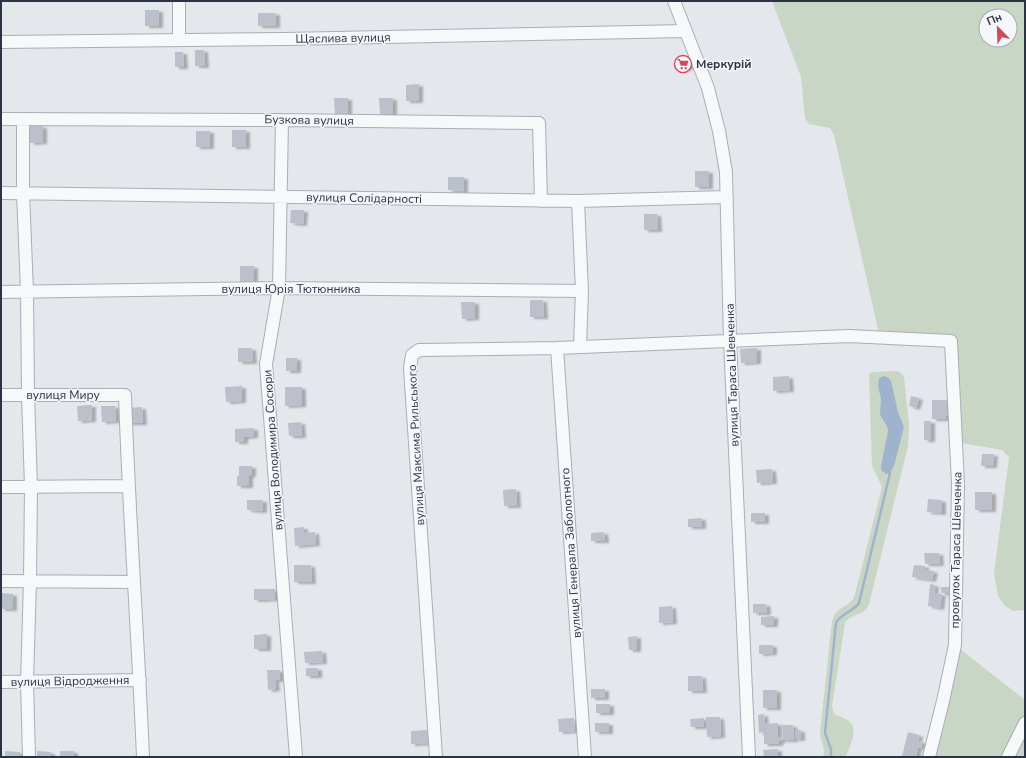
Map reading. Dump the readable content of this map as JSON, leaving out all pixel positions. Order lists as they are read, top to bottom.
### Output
{
  "streets": {
    "street": [
      "Щаслива вулиця",
      "Бузкова вулиця",
      "вулиця Солідарності",
      "вулиця Юрія Тютюнника",
      "вулиця Тараса Шевченка",
      "вулиця Миру",
      "вулиця Максима Рильського",
      "вулиця Володимира Сосюри",
      "провулок Тараса Шевченка",
      "вулиця Генерала Заболотного",
      "вулиця Відродження"
    ]
  },
  "crossings": [
    ["Щаслива вулиця", "вулиця Тараса Шевченка"],
    ["Бузкова вулиця", "вулиця Солідарності"],
    ["Бузкова вулиця", "вулиця Володимира Сосюри"],
    ["вулиця Солідарності", "вулиця Тараса Шевченка"],
    ["вулиця Солідарності", "вулиця Володимира Сосюри"],
    ["вулиця Юрія Тютюнника", "вулиця Володимира Сосюри"],
    ["вулиця Тараса Шевченка", "вулиця Максима Рильського"],
    ["вулиця Максима Рильського", "провулок Тараса Шевченка"],
    ["вулиця Максима Рильського", "вулиця Генерала Заболотного"]
  ],
  "places": {
    "supermarket": ["Меркурій"]
  },
  "north": "top left"
}
